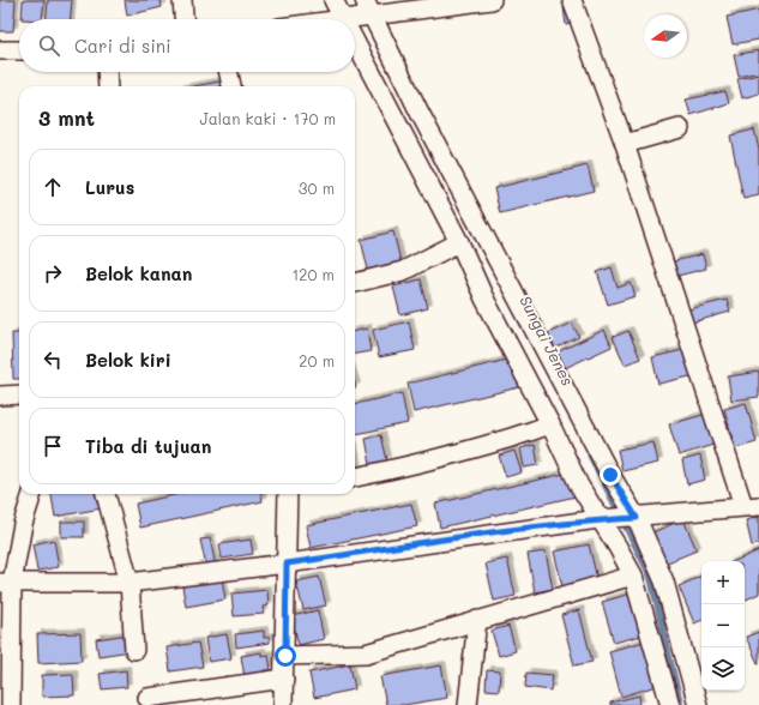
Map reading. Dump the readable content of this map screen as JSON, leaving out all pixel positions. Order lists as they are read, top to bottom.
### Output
{
  "water": ["Sungai Jenes"],
  "north": "left",
  "page": {
    "search": "Cari di sini",
    "heading": ["3 mnt", "Jalan kaki · 170 m"],
    "list": [
      ["Lurus", "30 m"],
      ["Belok kanan", "120 m"],
      ["Belok kiri", "20 m"],
      "Tiba di tujuan"
    ],
    "map_buttons": ["+", "−"]
  }
}
